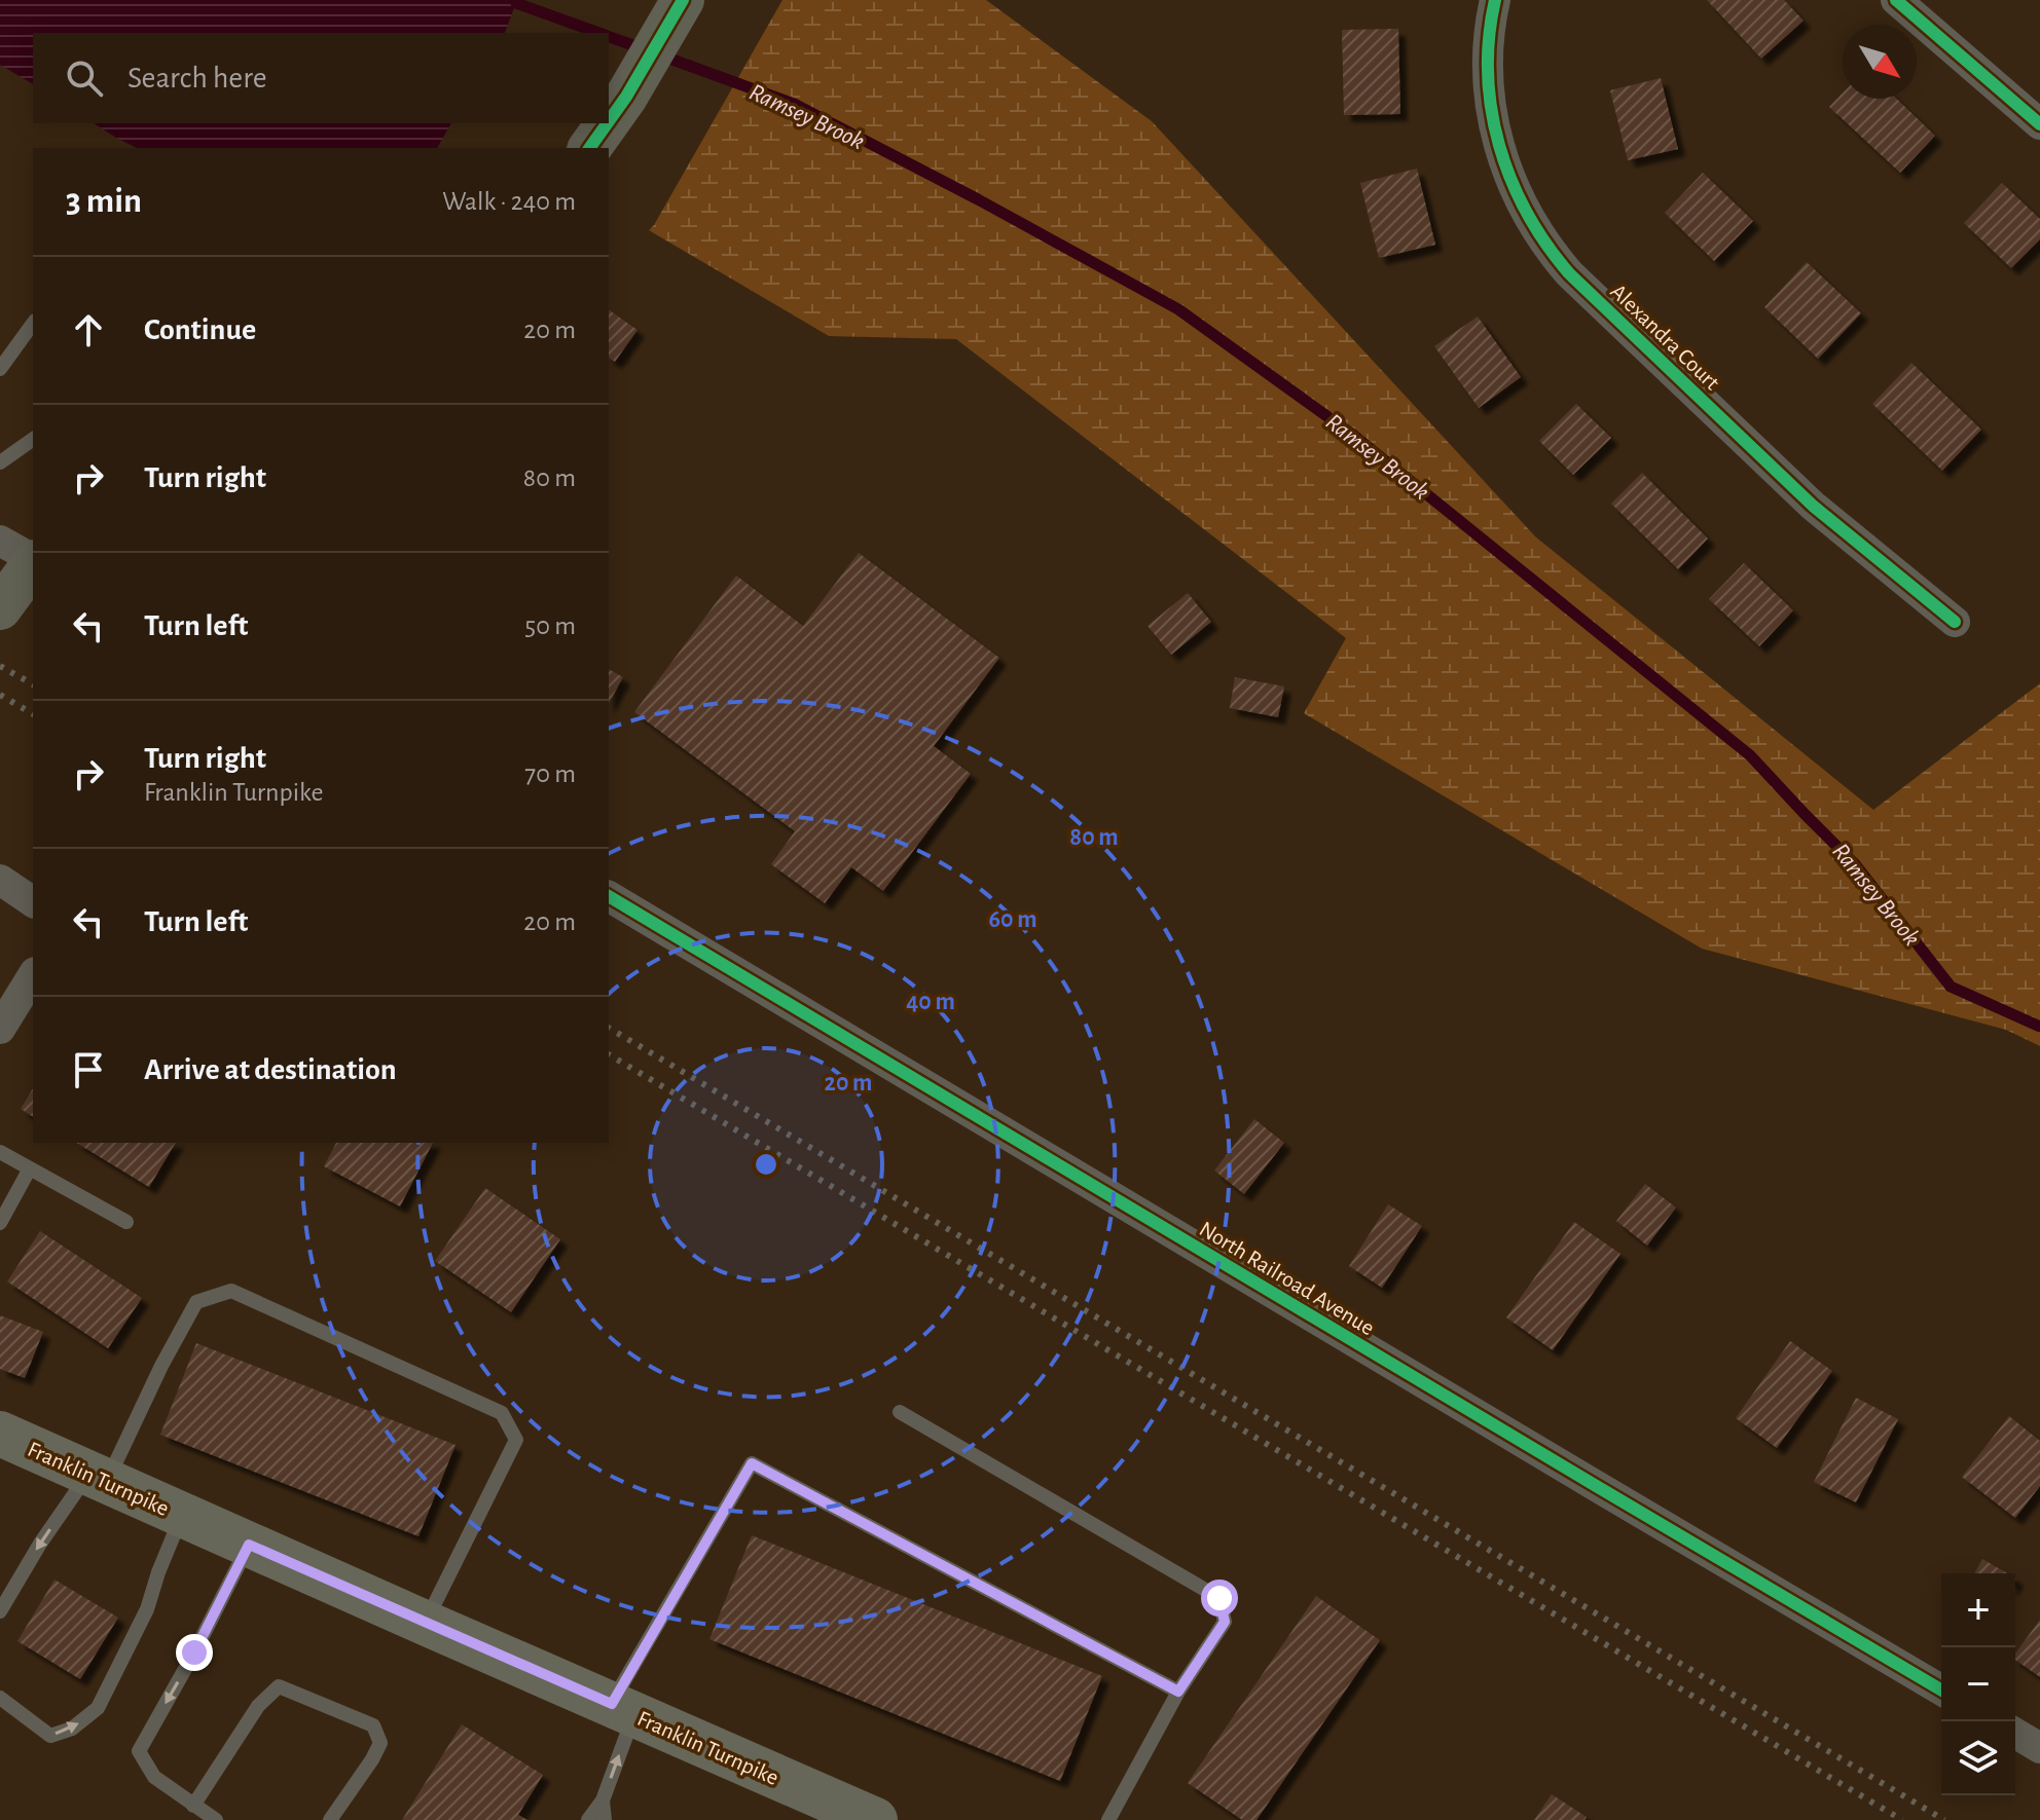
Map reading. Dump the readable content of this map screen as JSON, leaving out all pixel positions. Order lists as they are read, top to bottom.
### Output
{
  "streets": {
    "main road": ["Franklin Turnpike"],
    "street": ["Alexandra Court", "North Railroad Avenue"]
  },
  "water": ["Ramsey Brook"],
  "north": "bottom right",
  "page": {
    "search": "Search here",
    "heading": ["3 min", "Walk · 240 m"],
    "list": [
      ["Continue", "20 m"],
      ["Turn right", "80 m"],
      ["Turn left", "50 m"],
      ["Turn right", "Franklin Turnpike", "70 m"],
      ["Turn left", "20 m"],
      "Arrive at destination"
    ],
    "map_buttons": ["+", "−"]
  },
  "rings": [
    "80 m",
    "60 m",
    "40 m",
    "20 m"
  ]
}
